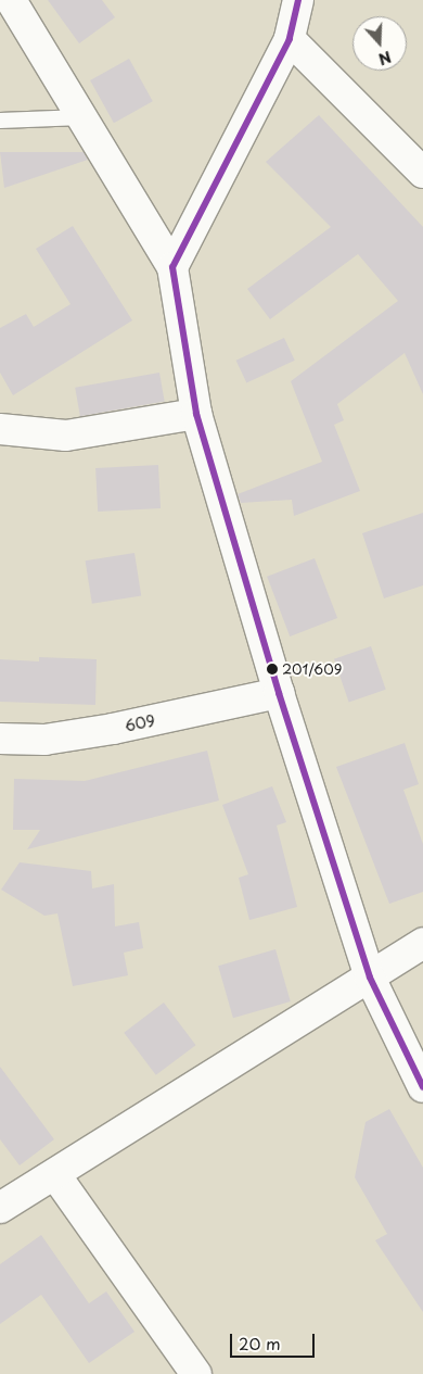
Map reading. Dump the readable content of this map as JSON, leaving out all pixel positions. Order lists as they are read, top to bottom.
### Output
{
  "streets": {
    "street": ["609"]
  },
  "places": ["201/609"],
  "scale_bar": "20 m",
  "north": "bottom"
}
